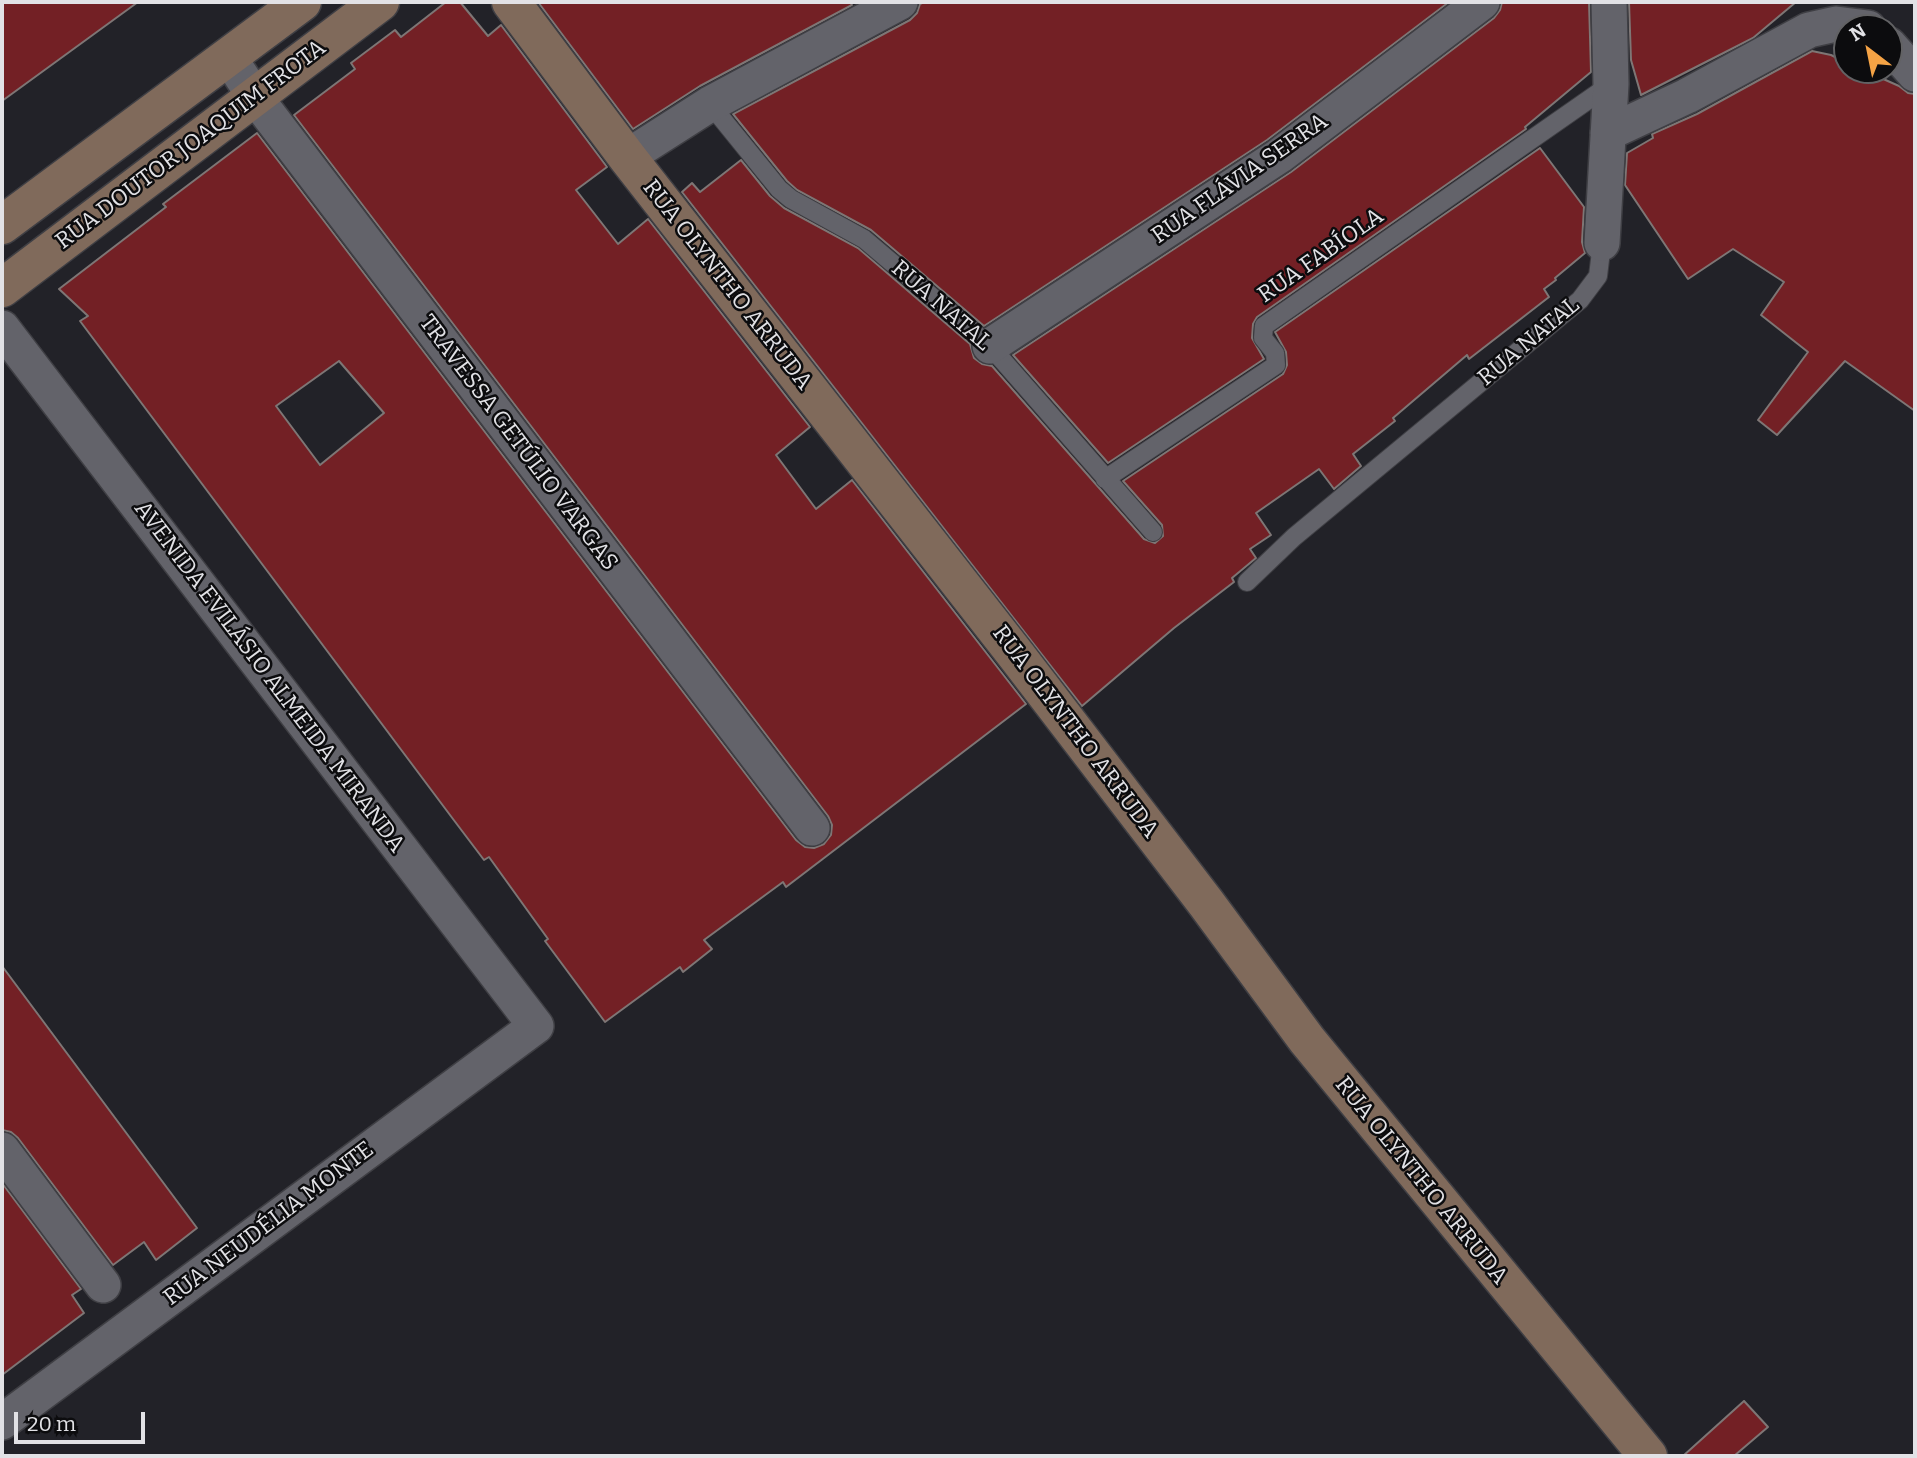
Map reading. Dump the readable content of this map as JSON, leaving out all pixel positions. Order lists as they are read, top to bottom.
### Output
{
  "streets": {
    "street": [
      "RUA DOUTOR JOAQUIM FROTA",
      "RUA FLÁVIA SERRA",
      "RUA OLYNTHO ARRUDA",
      "RUA NATAL",
      "TRAVESSA GETÚLIO VARGAS",
      "AVENIDA EVILÁSIO ALMEIDA MIRANDA",
      "RUA NEUDÉLIA MONTE"
    ],
    "lane": ["RUA FABÍOLA"]
  },
  "crossings": [
    ["RUA DOUTOR JOAQUIM FROTA", "TRAVESSA GETÚLIO VARGAS"],
    ["RUA FLÁVIA SERRA", "RUA NATAL"],
    ["RUA FABÍOLA", "RUA NATAL"],
    ["AVENIDA EVILÁSIO ALMEIDA MIRANDA", "RUA NEUDÉLIA MONTE"]
  ],
  "scale_bar": "20 m",
  "north": "top left"
}
